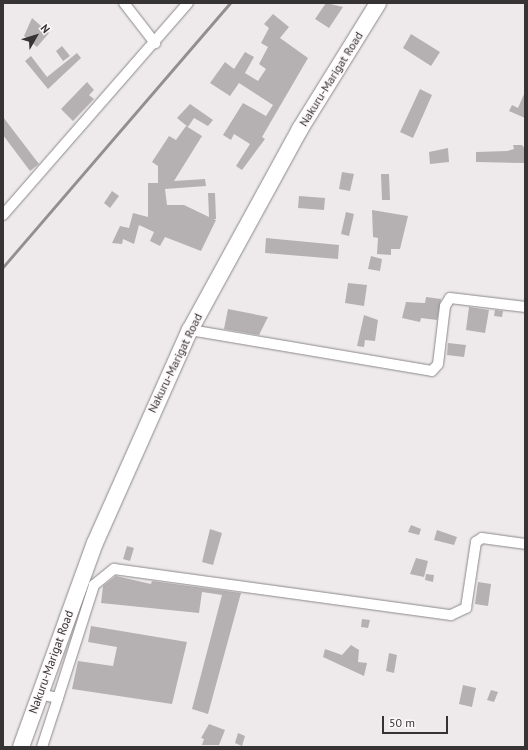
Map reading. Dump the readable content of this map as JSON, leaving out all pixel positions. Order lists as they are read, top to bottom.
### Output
{
  "streets": {
    "main road": ["Nakuru-Marigat Road"]
  },
  "scale_bar": "50 m",
  "north": "top right"
}
